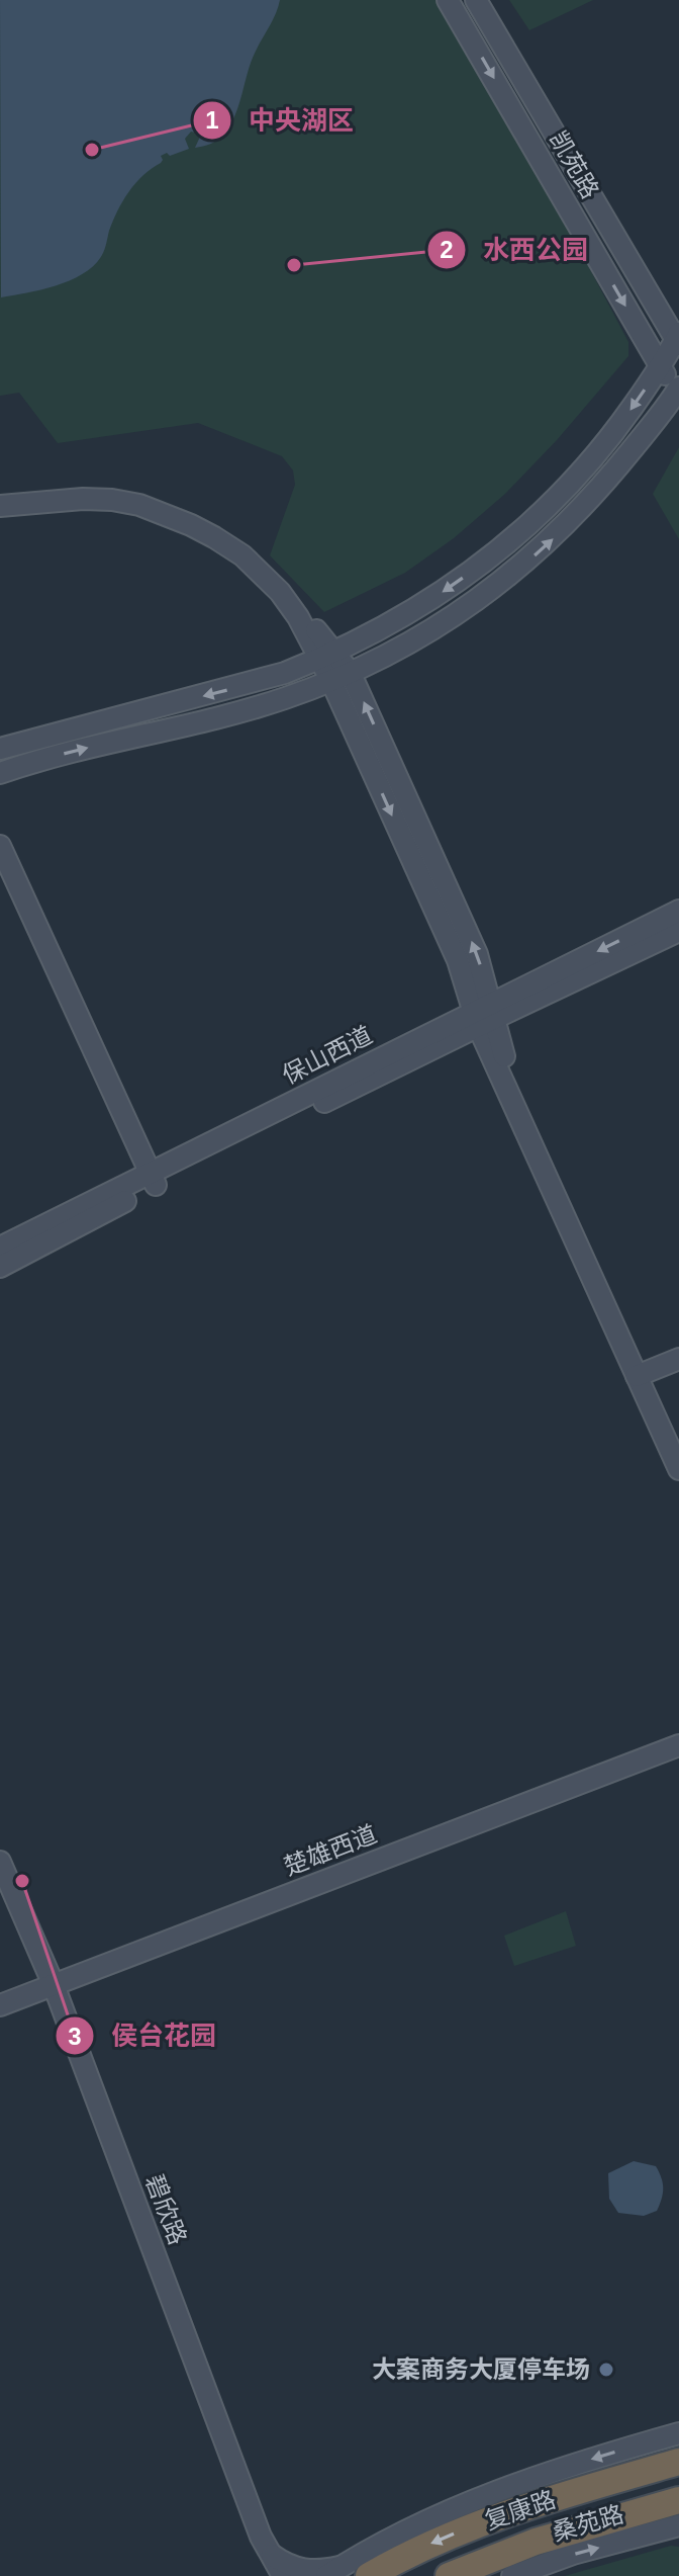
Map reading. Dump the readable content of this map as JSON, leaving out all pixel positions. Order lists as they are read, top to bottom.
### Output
{
  "streets": {
    "highway": ["复康路"],
    "street": [
      "凯苑路",
      "保山西道",
      "楚雄西道",
      "碧欣路",
      "桑苑路"
    ]
  },
  "crossings": [
    ["楚雄西道", "碧欣路"]
  ],
  "places": [
    "中央湖区",
    "水西公园",
    "侯台花园",
    "大案商务大厦停车场"
  ]
}
